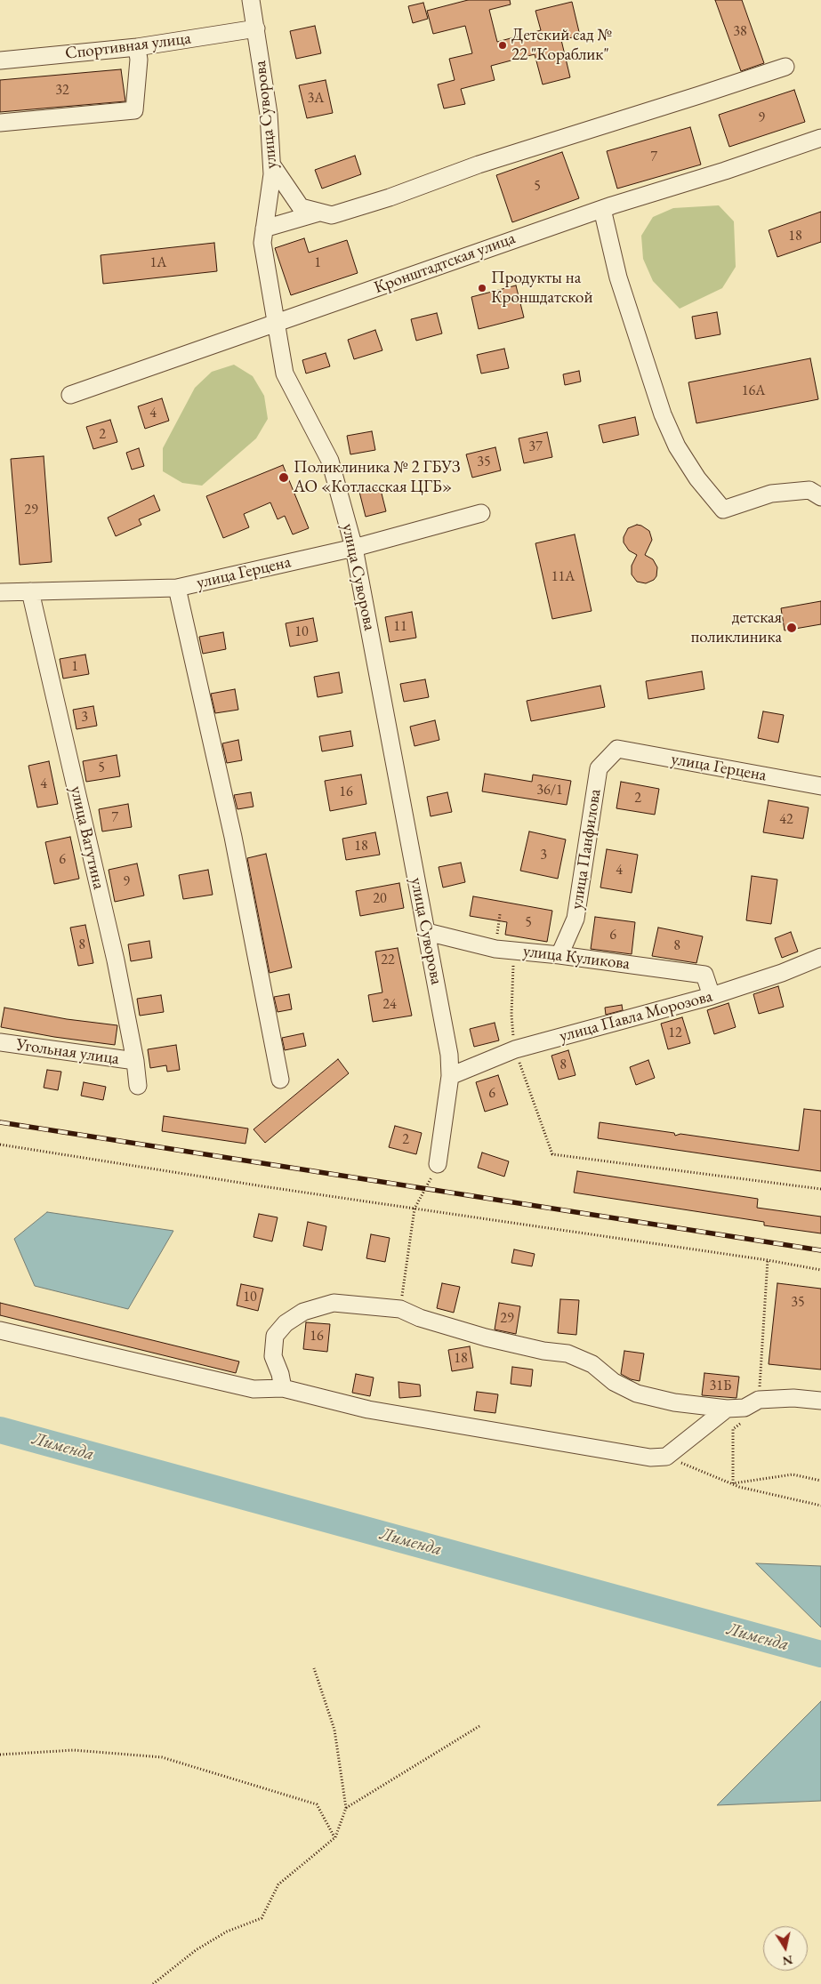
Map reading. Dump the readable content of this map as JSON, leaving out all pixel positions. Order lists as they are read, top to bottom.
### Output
{
  "streets": {
    "street": [
      "Спортивная улица",
      "улица Суворова",
      "Кронштадтская улица",
      "улица Герцена",
      "улица Ватутина",
      "улица Панфилова",
      "улица Куликова",
      "улица Павла Морозова",
      "Угольная улица"
    ]
  },
  "crossings": [
    ["Спортивная улица", "улица Суворова"],
    ["улица Суворова", "Кронштадтская улица"],
    ["улица Суворова", "улица Герцена"],
    ["улица Суворова", "улица Куликова"],
    ["улица Суворова", "улица Павла Морозова"],
    ["улица Герцена", "улица Ватутина"],
    ["улица Герцена", "улица Панфилова"],
    ["улица Ватутина", "Угольная улица"],
    ["улица Панфилова", "улица Куликова"],
    ["улица Куликова", "улица Павла Морозова"]
  ],
  "water": ["Лименда"],
  "places": [
    "Детский сад № 22 \"Кораблик\"",
    "Продукты на Кроншдатской",
    "Поликлиника № 2 ГБУЗ АО «Котласская ЦГБ»",
    "детская поликлиника"
  ],
  "house_numbers": [
    "38",
    "32",
    "3А",
    "9",
    "7",
    "5",
    "18",
    "1А",
    "1",
    "16А",
    "4",
    "2",
    "37",
    "35",
    "29",
    "11А",
    "11",
    "10",
    "1",
    "3",
    "5",
    "4",
    "36/1",
    "16",
    "2",
    "7",
    "42",
    "18",
    "3",
    "6",
    "4",
    "9",
    "20",
    "5",
    "6",
    "8",
    "8",
    "22",
    "24",
    "12",
    "8",
    "6",
    "2",
    "10",
    "35",
    "29",
    "16",
    "18",
    "31Б"
  ],
  "north": "bottom"
}
